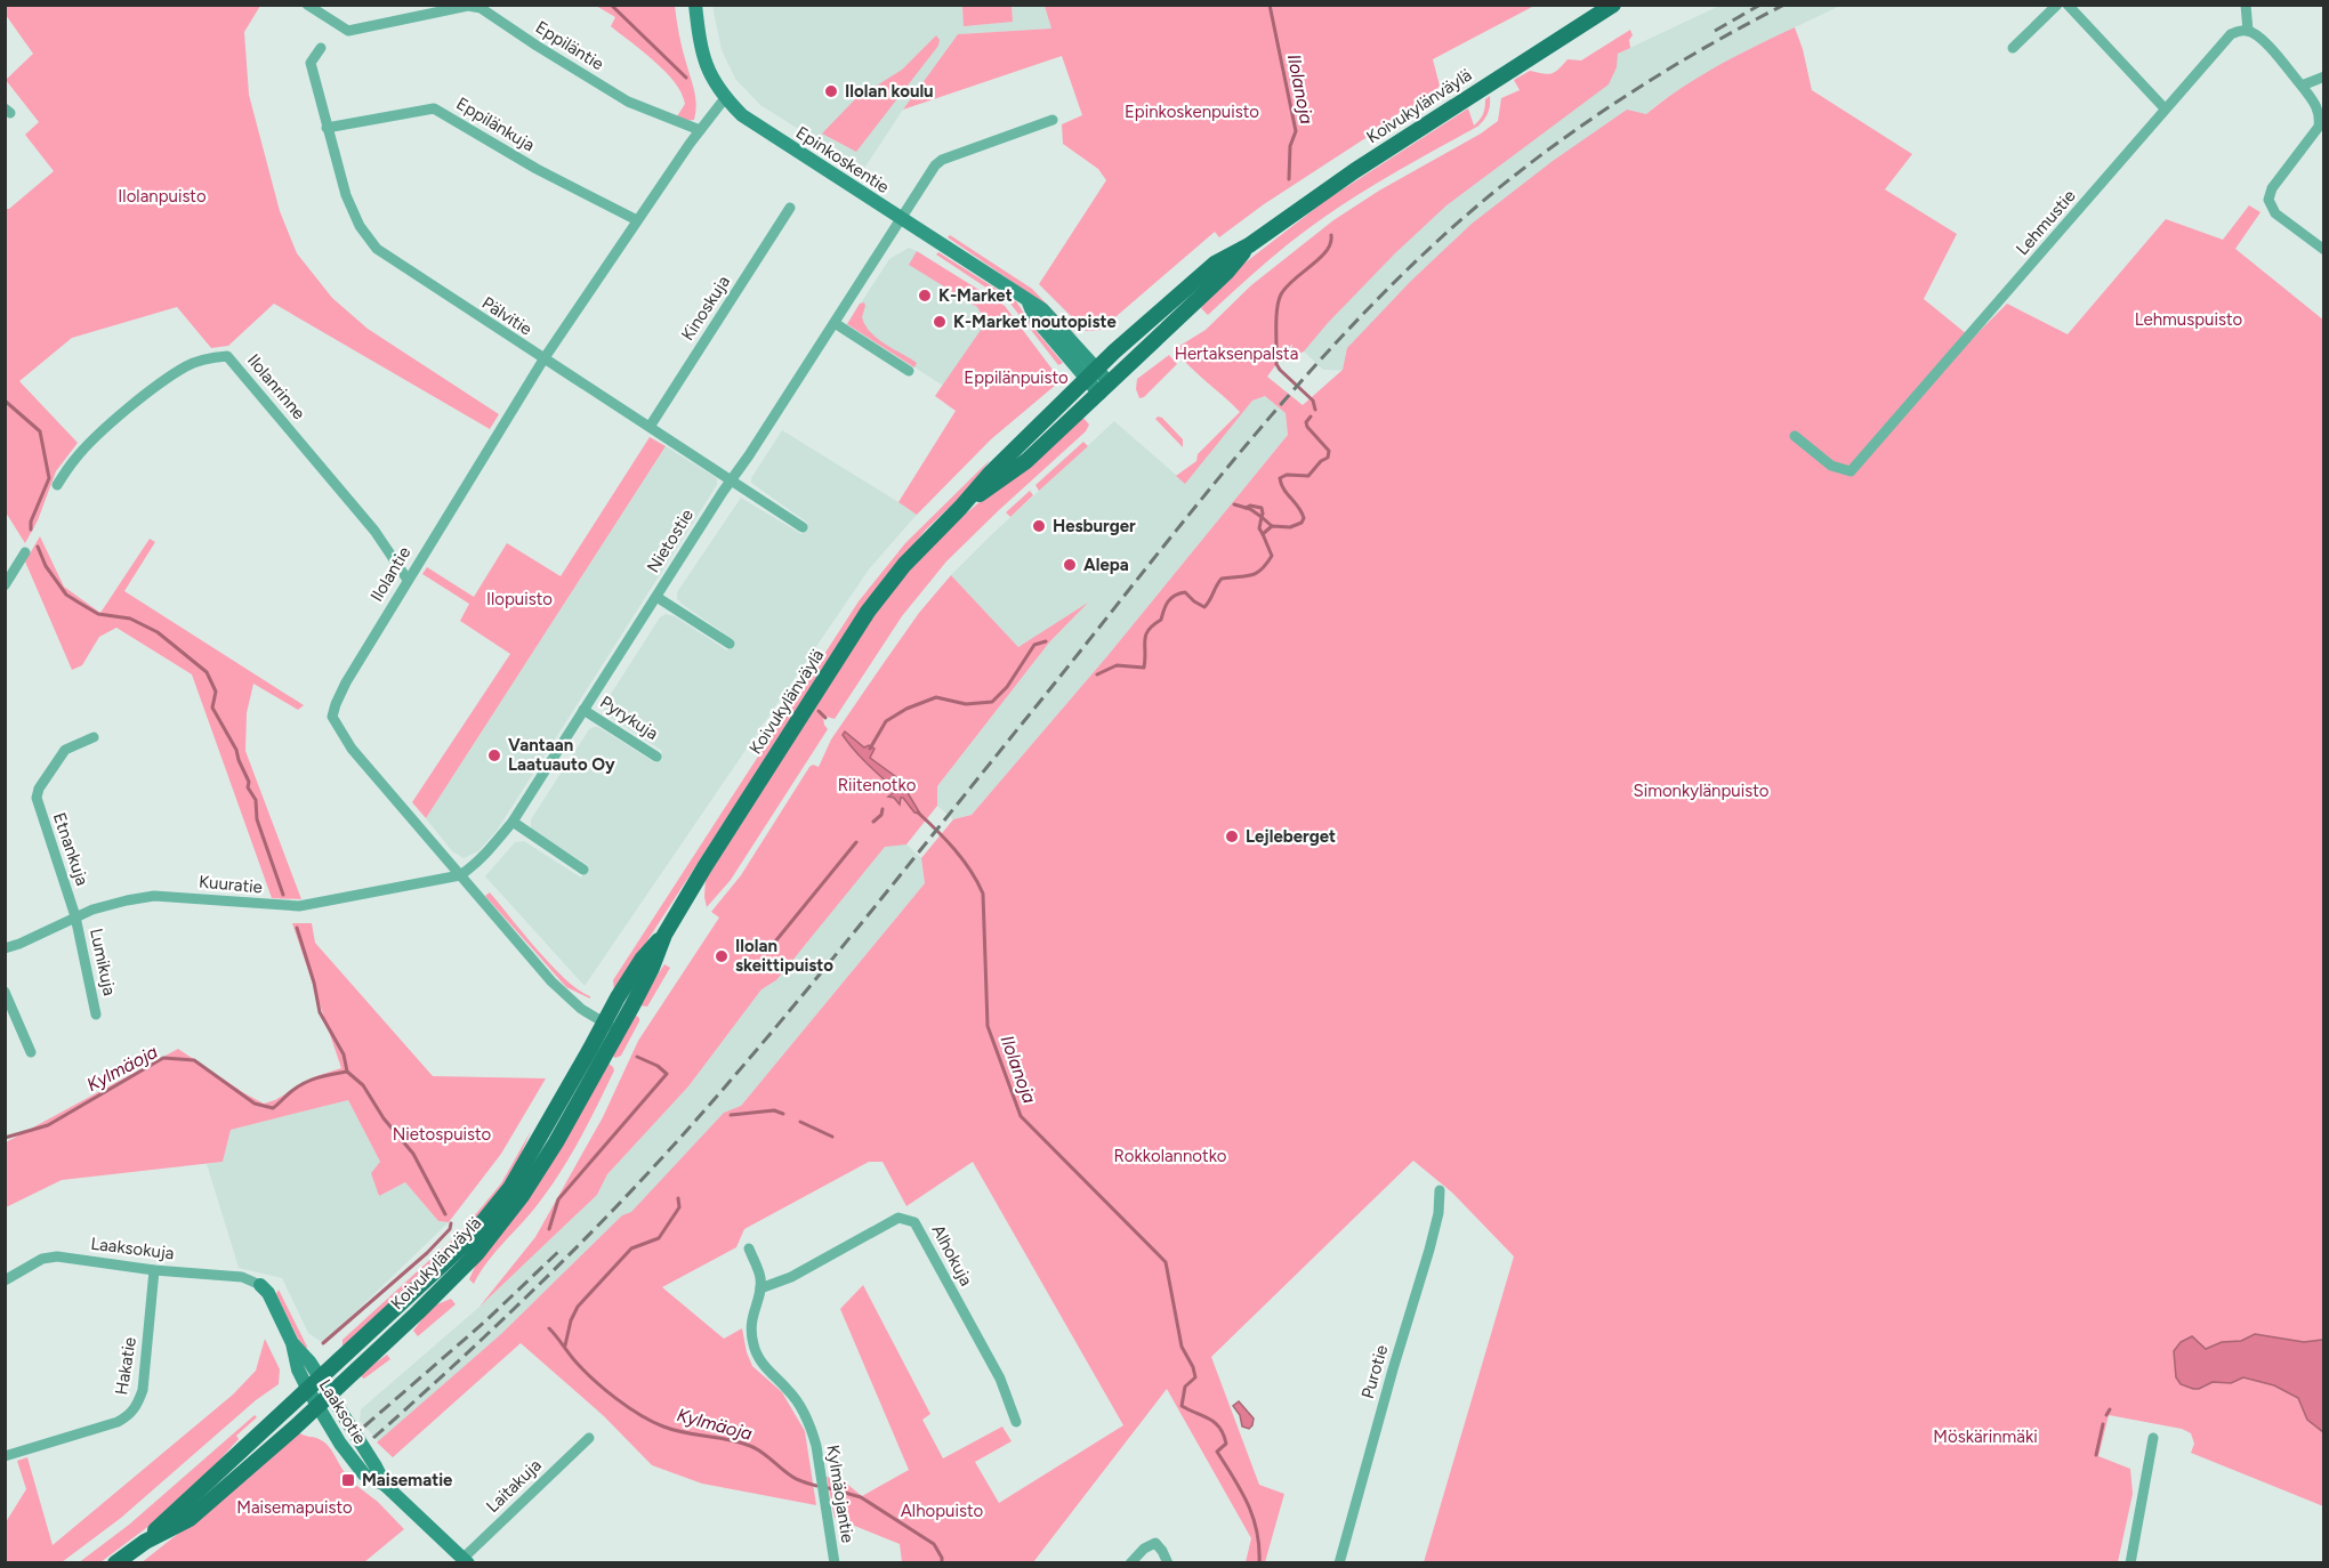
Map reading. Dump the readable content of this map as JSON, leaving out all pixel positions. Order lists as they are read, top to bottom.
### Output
{
  "streets": {
    "main road": ["Koivukylänväylä"],
    "street": [
      "Eppiläntie",
      "Eppilänkuja",
      "Epinkoskentie",
      "Lehmustie",
      "Kinoskuja",
      "Pälvitie",
      "Ilolanrinne",
      "Nietostie",
      "Ilolantie",
      "Pyrykuja",
      "Etnankuja",
      "Kuuratie",
      "Lumikuja",
      "Laaksokuja",
      "Alhokuja",
      "Hakatie",
      "Purotie",
      "Laaksotie",
      "Laitakuja",
      "Kylmäojantie"
    ]
  },
  "crossings": [
    ["Eppiläntie", "Ilolantie"],
    ["Koivukylänväylä", "Epinkoskentie"],
    ["Koivukylänväylä", "Ilolantie"],
    ["Koivukylänväylä", "Laaksotie"],
    ["Eppilänkuja", "Pälvitie"],
    ["Eppilänkuja", "Ilolantie"],
    ["Epinkoskentie", "Nietostie"],
    ["Epinkoskentie", "Ilolantie"],
    ["Kinoskuja", "Pälvitie"],
    ["Pälvitie", "Nietostie"],
    ["Pälvitie", "Ilolantie"],
    ["Ilolanrinne", "Ilolantie"],
    ["Nietostie", "Ilolantie"],
    ["Nietostie", "Pyrykuja"],
    ["Nietostie", "Kuuratie"],
    ["Ilolantie", "Kuuratie"],
    ["Etnankuja", "Kuuratie"],
    ["Etnankuja", "Lumikuja"],
    ["Kuuratie", "Lumikuja"],
    ["Laaksokuja", "Hakatie"],
    ["Laaksokuja", "Laaksotie"],
    ["Alhokuja", "Kylmäojantie"],
    ["Laaksotie", "Laitakuja"]
  ],
  "water": ["Ilolanoja", "Kylmäoja"],
  "parks": [
    "Epinkoskenpuisto",
    "Ilolanpuisto",
    "Lehmuspuisto",
    "Hertaksenpalsta",
    "Eppilänpuisto",
    "Ilopuisto",
    "Riitenotko",
    "Simonkylänpuisto",
    "Nietospuisto",
    "Rokkolannotko",
    "Möskärinmäki",
    "Maisemapuisto",
    "Alhopuisto"
  ],
  "places": {
    "other": [
      "Ilolan koulu",
      "K-Market",
      "K-Market noutopiste",
      "Hesburger",
      "Alepa",
      "Vantaan Laatuauto Oy",
      "Lejleberget",
      "Ilolan skeittipuisto"
    ],
    "transit": ["Maisematie"]
  }
}
